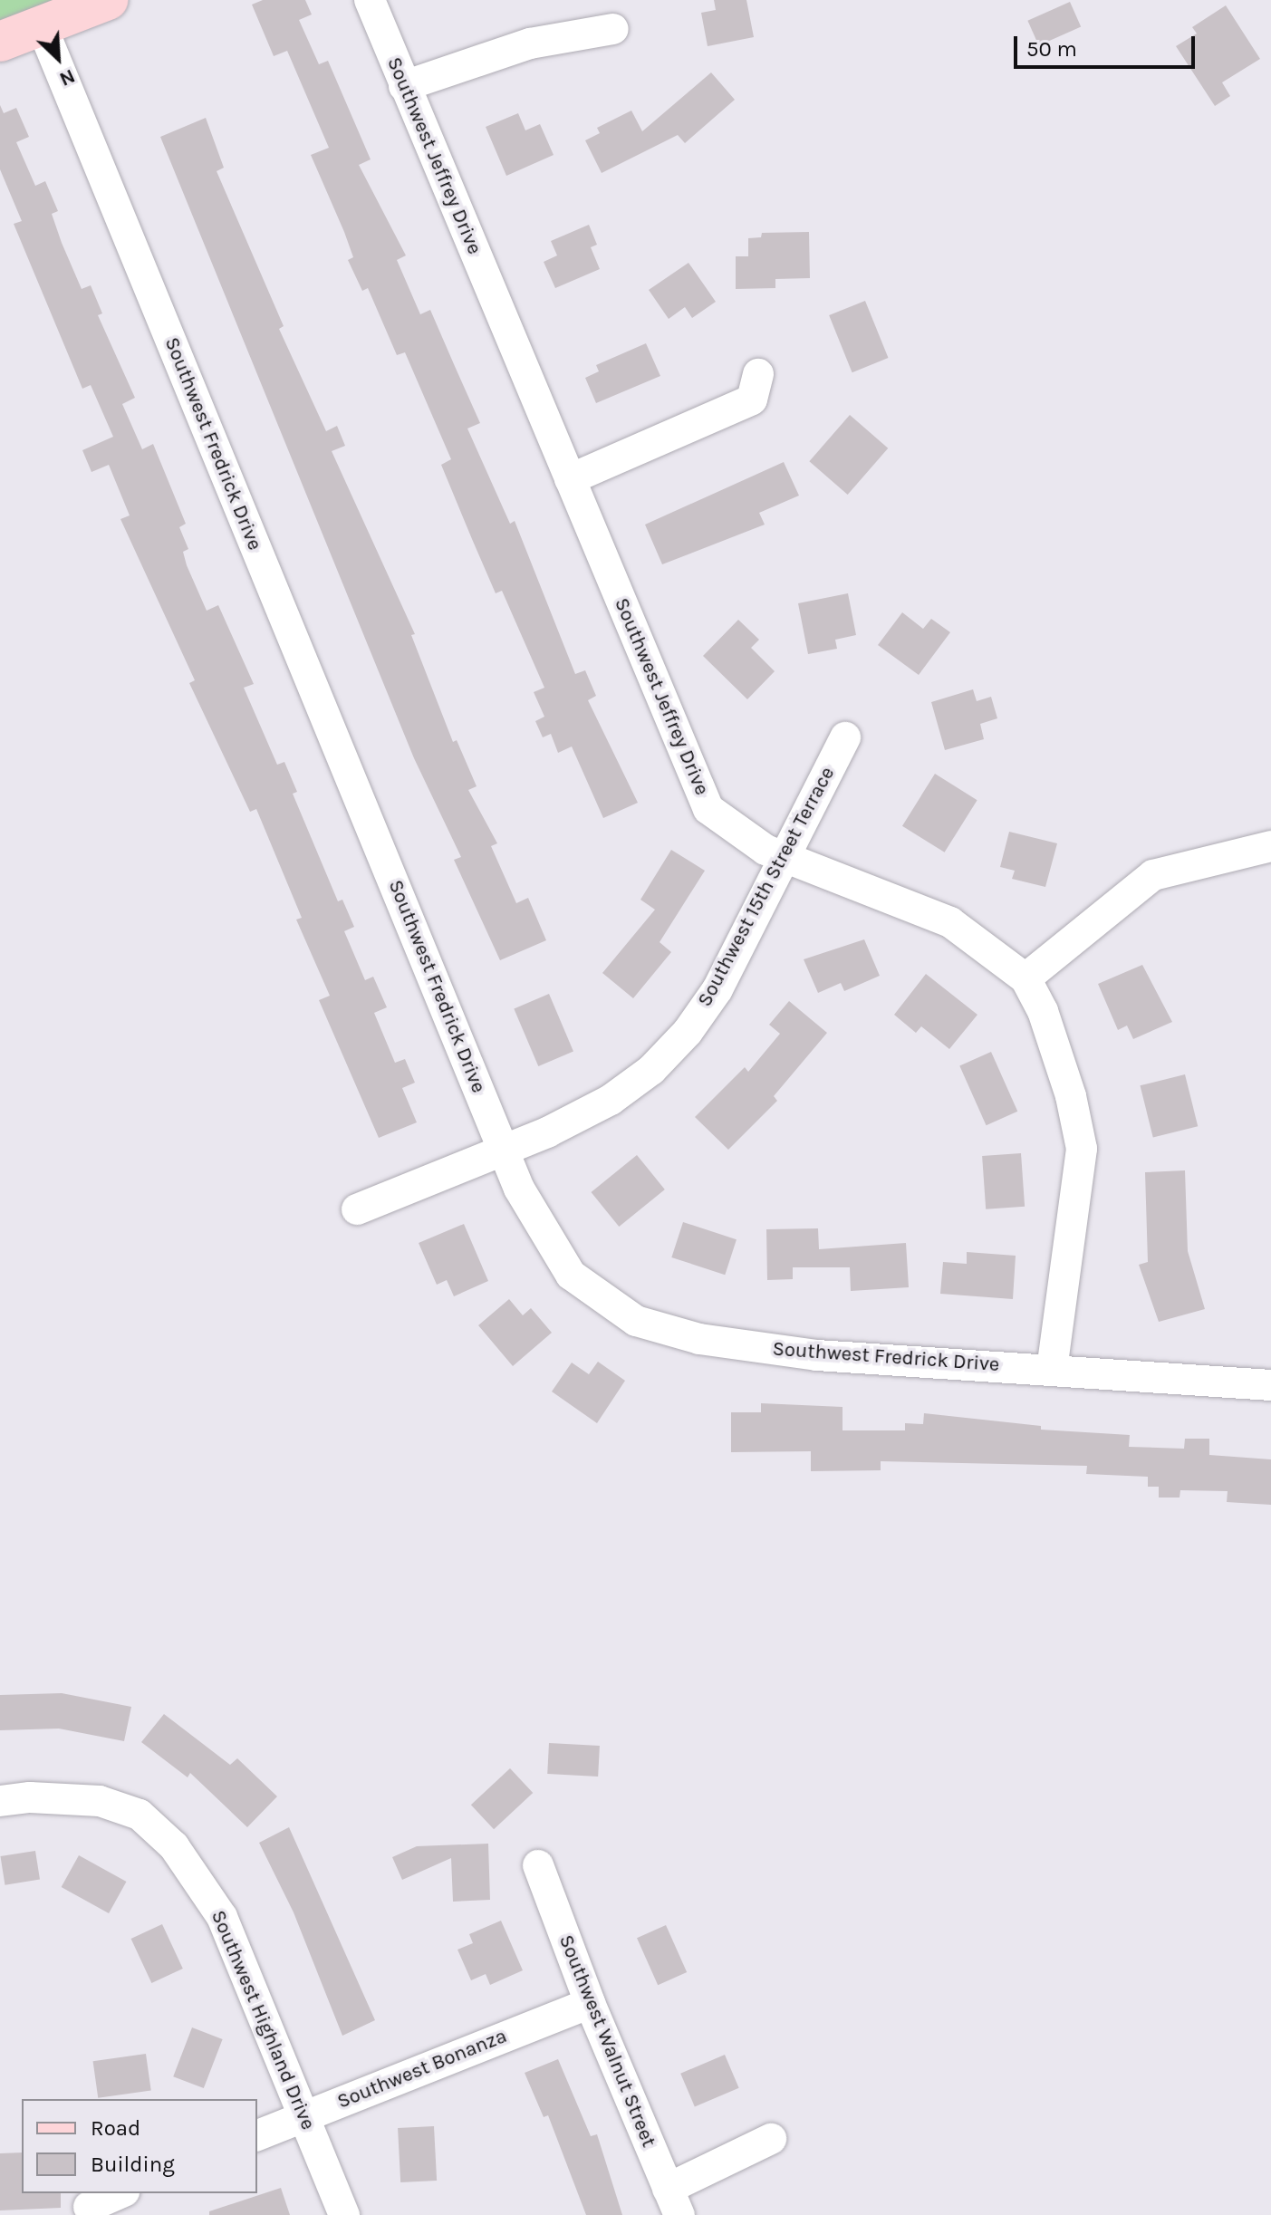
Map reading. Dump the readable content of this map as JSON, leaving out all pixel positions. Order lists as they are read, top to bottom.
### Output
{
  "streets": {
    "street": [
      "Southwest Jeffrey Drive",
      "Southwest Fredrick Drive",
      "Southwest 15th Street Terrace",
      "Southwest Highland Drive",
      "Southwest Walnut Street",
      "Southwest Bonanza"
    ]
  },
  "crossings": [
    ["Southwest Jeffrey Drive", "Southwest Fredrick Drive"],
    ["Southwest Jeffrey Drive", "Southwest 15th Street Terrace"],
    ["Southwest Fredrick Drive", "Southwest 15th Street Terrace"],
    ["Southwest Highland Drive", "Southwest Bonanza"],
    ["Southwest Walnut Street", "Southwest Bonanza"]
  ],
  "legend": ["Road", "Building"],
  "scale_bar": "50 m",
  "north": "bottom right"
}
